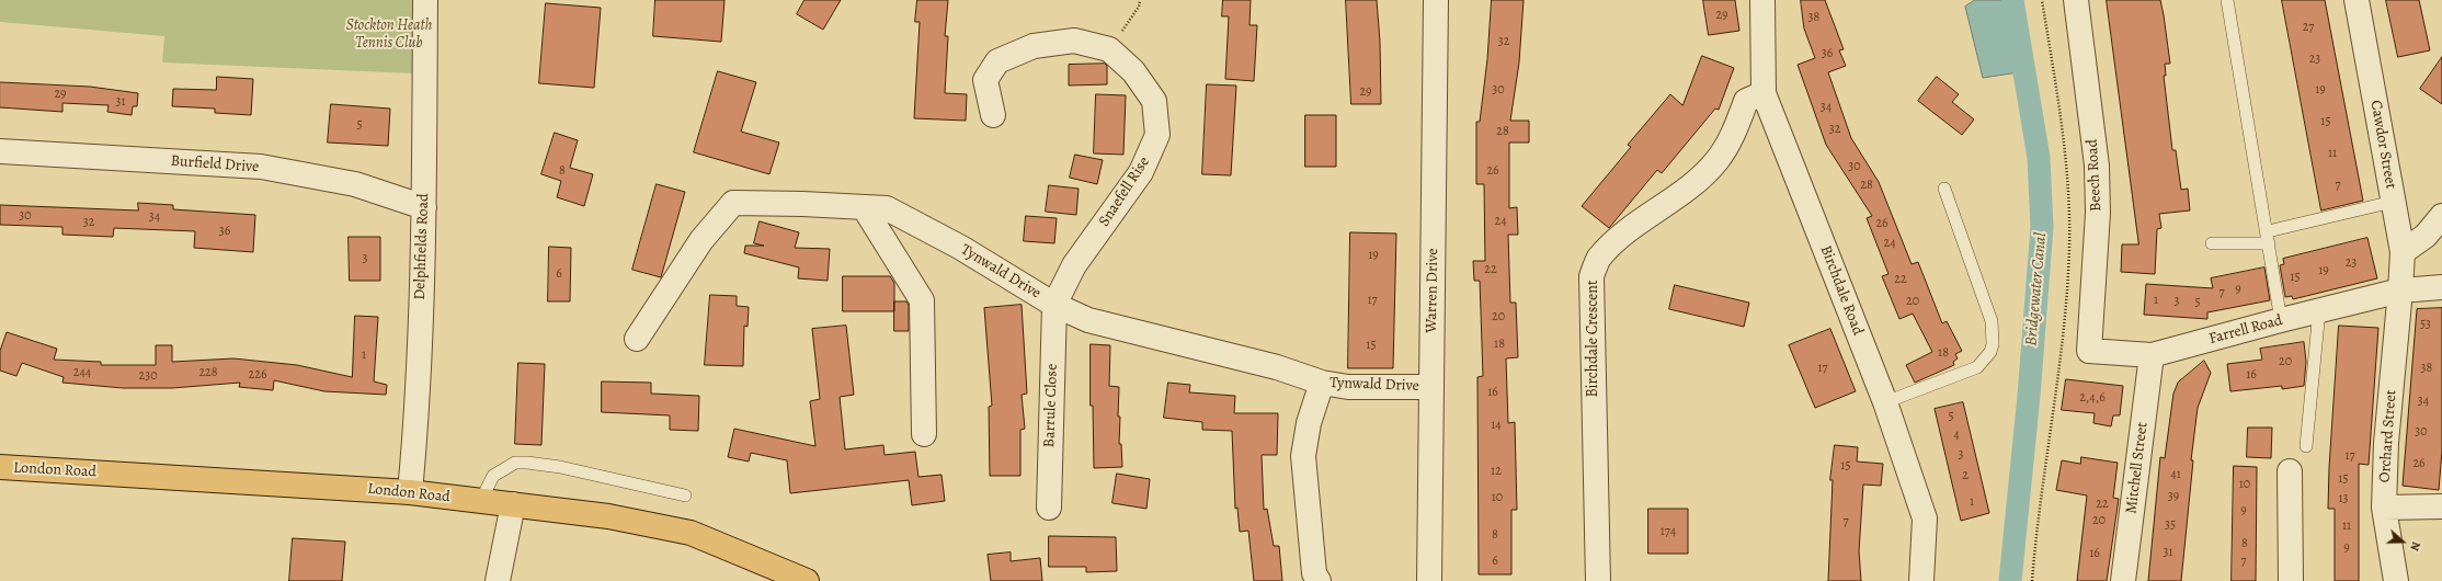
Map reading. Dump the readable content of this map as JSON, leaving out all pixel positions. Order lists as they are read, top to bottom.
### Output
{
  "streets": {
    "highway": ["London Road"],
    "street": [
      "Cawdor Street",
      "Burfield Drive",
      "Beech Road",
      "Snaefell Rise",
      "Delphfields Road",
      "Tynwald Drive",
      "Warren Drive",
      "Birchdale Road",
      "Farrell Road",
      "Birchdale Crescent",
      "Barrule Close",
      "Orchard Street",
      "Mitchell Street"
    ]
  },
  "crossings": [
    ["Cawdor Street", "Farrell Road"],
    ["Cawdor Street", "Orchard Street"],
    ["Burfield Drive", "Delphfields Road"],
    ["Beech Road", "Farrell Road"],
    ["Snaefell Rise", "Tynwald Drive"],
    ["Snaefell Rise", "Barrule Close"],
    ["Delphfields Road", "London Road"],
    ["Tynwald Drive", "Warren Drive"],
    ["Tynwald Drive", "Barrule Close"],
    ["Birchdale Road", "Birchdale Crescent"],
    ["Farrell Road", "Orchard Street"],
    ["Farrell Road", "Mitchell Street"]
  ],
  "water": ["Bridgewater Canal"],
  "parks": ["Stockton Heath Tennis Club"],
  "house_numbers": [
    "29",
    "38",
    "27",
    "32",
    "36",
    "23",
    "30",
    "19",
    "29",
    "29",
    "31",
    "34",
    "15",
    "5",
    "32",
    "28",
    "11",
    "30",
    "8",
    "26",
    "28",
    "7",
    "30",
    "34",
    "24",
    "32",
    "26",
    "36",
    "24",
    "19",
    "3",
    "23",
    "22",
    "19",
    "6",
    "15",
    "22",
    "9",
    "7",
    "17",
    "1",
    "20",
    "3",
    "5",
    "20",
    "53",
    "18",
    "15",
    "18",
    "1",
    "20",
    "17",
    "38",
    "244",
    "228",
    "226",
    "16",
    "230",
    "16",
    "2,4,6",
    "34",
    "5",
    "14",
    "30",
    "4",
    "3",
    "17",
    "26",
    "15",
    "12",
    "41",
    "2",
    "15",
    "10",
    "39",
    "10",
    "13",
    "1",
    "22",
    "9",
    "20",
    "7",
    "35",
    "11",
    "174",
    "8",
    "8",
    "9",
    "31",
    "16",
    "6",
    "7"
  ],
  "north": "right"
}
